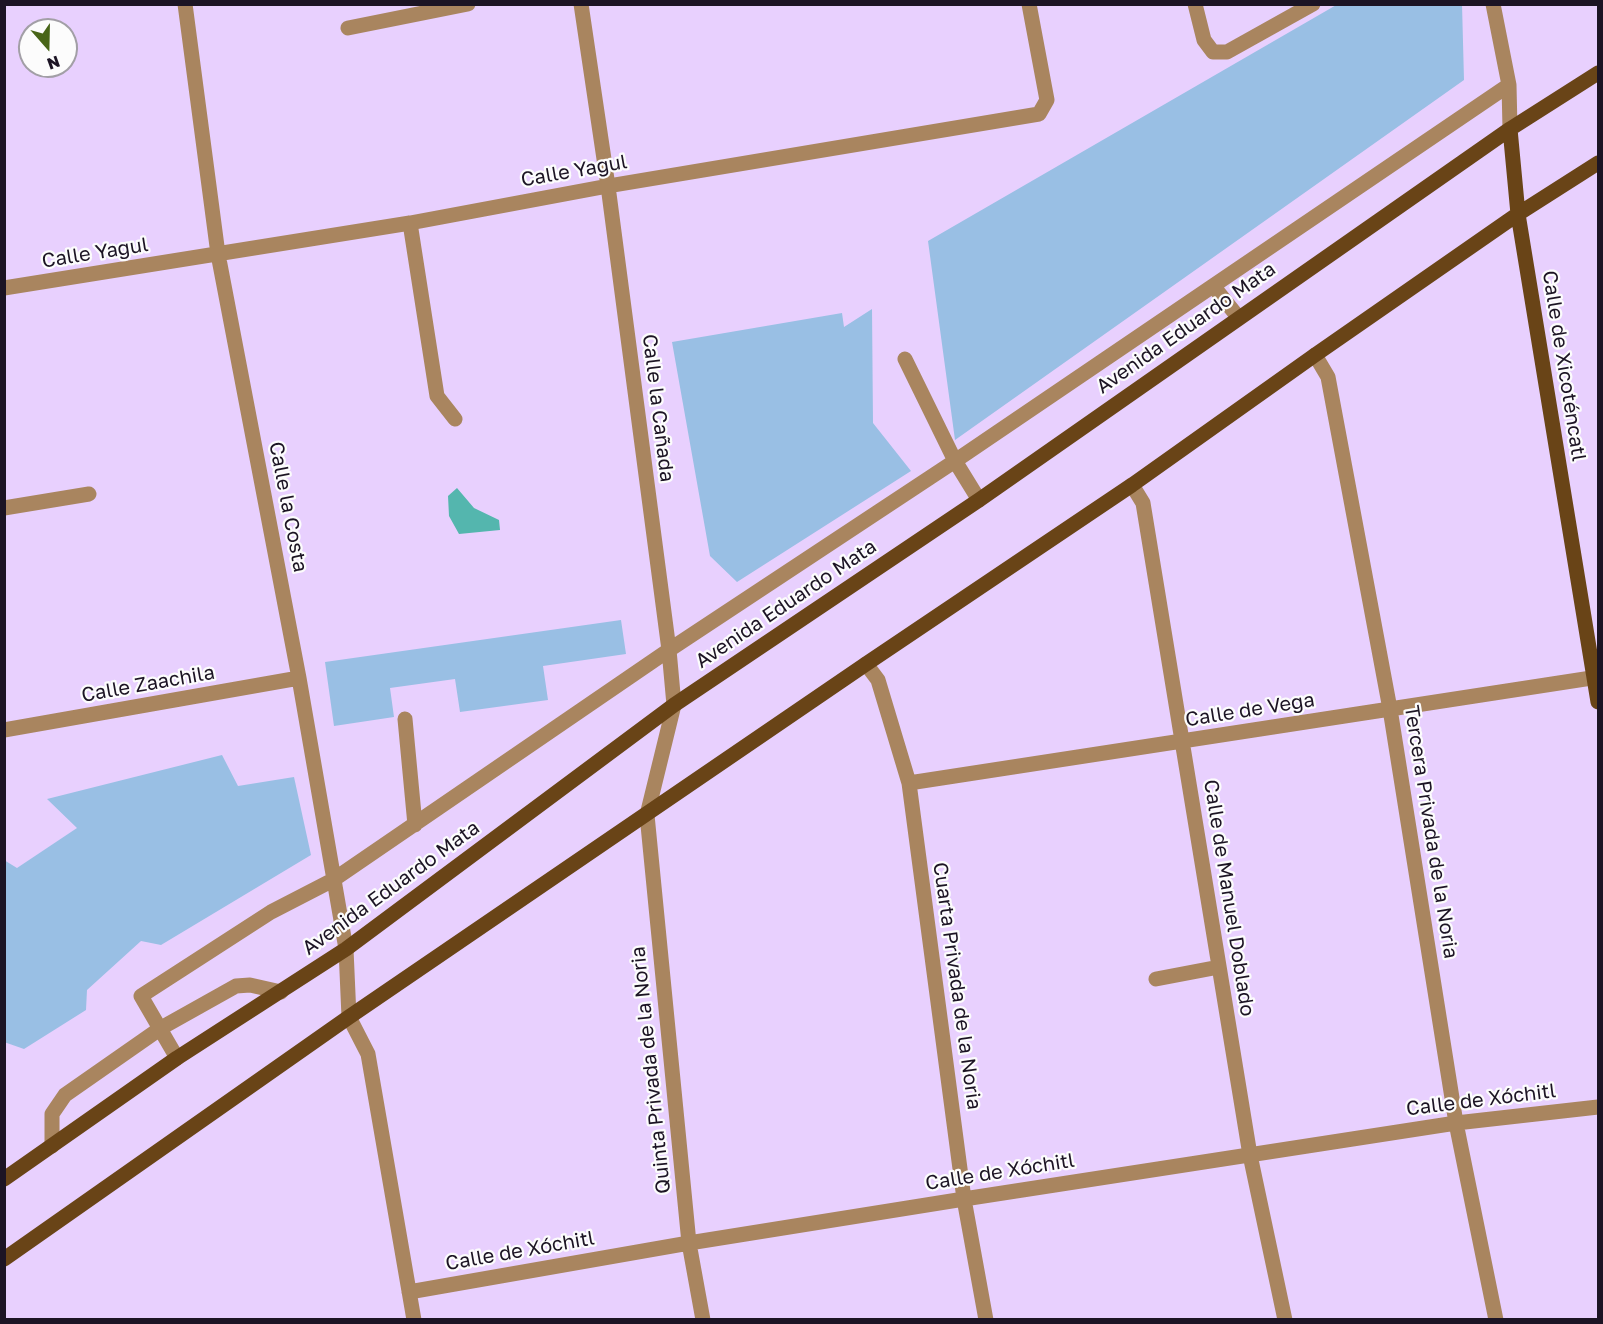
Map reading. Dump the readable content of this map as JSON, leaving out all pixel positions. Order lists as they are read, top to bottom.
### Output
{
  "streets": {
    "main road": ["Avenida Eduardo Mata", "Calle de Xicoténcatl"],
    "street": [
      "Calle Yagul",
      "Calle la Cañada",
      "Calle la Costa",
      "Calle Zaachila",
      "Calle de Vega",
      "Tercera Privada de la Noria",
      "Calle de Manuel Doblado",
      "Cuarta Privada de la Noria",
      "Quinta Privada de la Noria",
      "Calle de Xóchitl"
    ]
  },
  "crossings": [
    ["Calle Yagul", "Calle la Cañada"],
    ["Calle Yagul", "Calle la Costa"],
    ["Avenida Eduardo Mata", "Calle de Xicoténcatl"],
    ["Avenida Eduardo Mata", "Calle la Cañada"],
    ["Avenida Eduardo Mata", "Calle la Costa"],
    ["Calle de Xicoténcatl", "Calle de Vega"],
    ["Calle la Cañada", "Quinta Privada de la Noria"],
    ["Calle la Costa", "Calle Zaachila"],
    ["Calle de Vega", "Tercera Privada de la Noria"],
    ["Calle de Vega", "Calle de Manuel Doblado"],
    ["Calle de Vega", "Cuarta Privada de la Noria"],
    ["Tercera Privada de la Noria", "Calle de Xóchitl"],
    ["Calle de Manuel Doblado", "Calle de Xóchitl"],
    ["Cuarta Privada de la Noria", "Calle de Xóchitl"],
    ["Quinta Privada de la Noria", "Calle de Xóchitl"]
  ],
  "north": "bottom"
}
